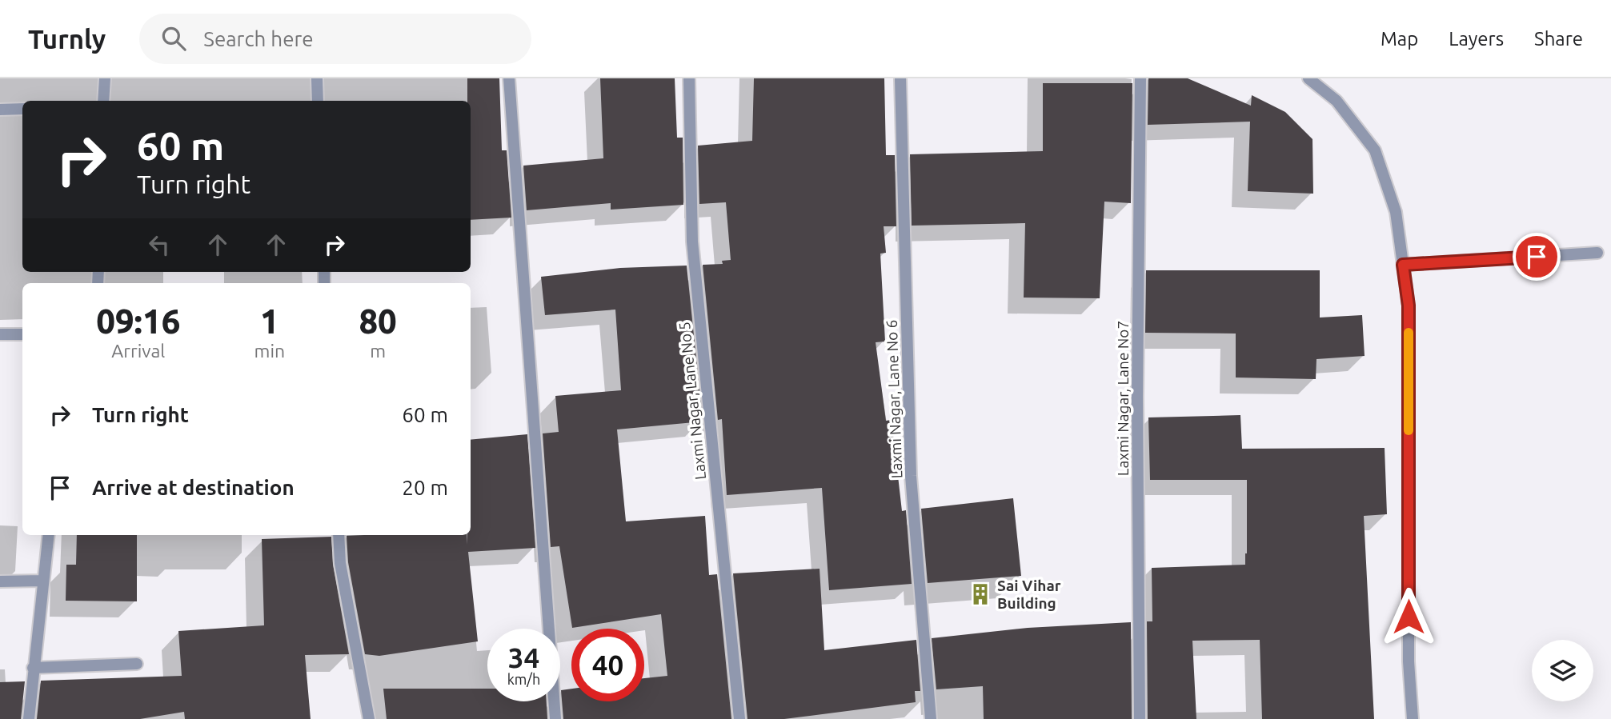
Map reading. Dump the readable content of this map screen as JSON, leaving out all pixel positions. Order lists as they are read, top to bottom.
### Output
{
  "streets": {
    "street": ["Laxmi Nagar, Lane No7", "Laxmi Nagar, Lane No 6", "Laxmi Nagar, Lane No 5"]
  },
  "places": {
    "building": ["Sai Vihar Building"]
  },
  "page": {
    "header": "Turnly",
    "search": "Search here",
    "nav": ["Map", "Layers", "Share"],
    "turn": ["60 m", "Turn right"],
    "eta": [
      "09:16",
      "Arrival",
      "1",
      "min",
      "80",
      "m"
    ],
    "list": [
      {
        "name": "Turn right",
        "value": "60 m"
      },
      {
        "name": "Arrive at destination",
        "value": "20 m"
      }
    ],
    "speed": "34 km/h",
    "limit": "40"
  }
}
